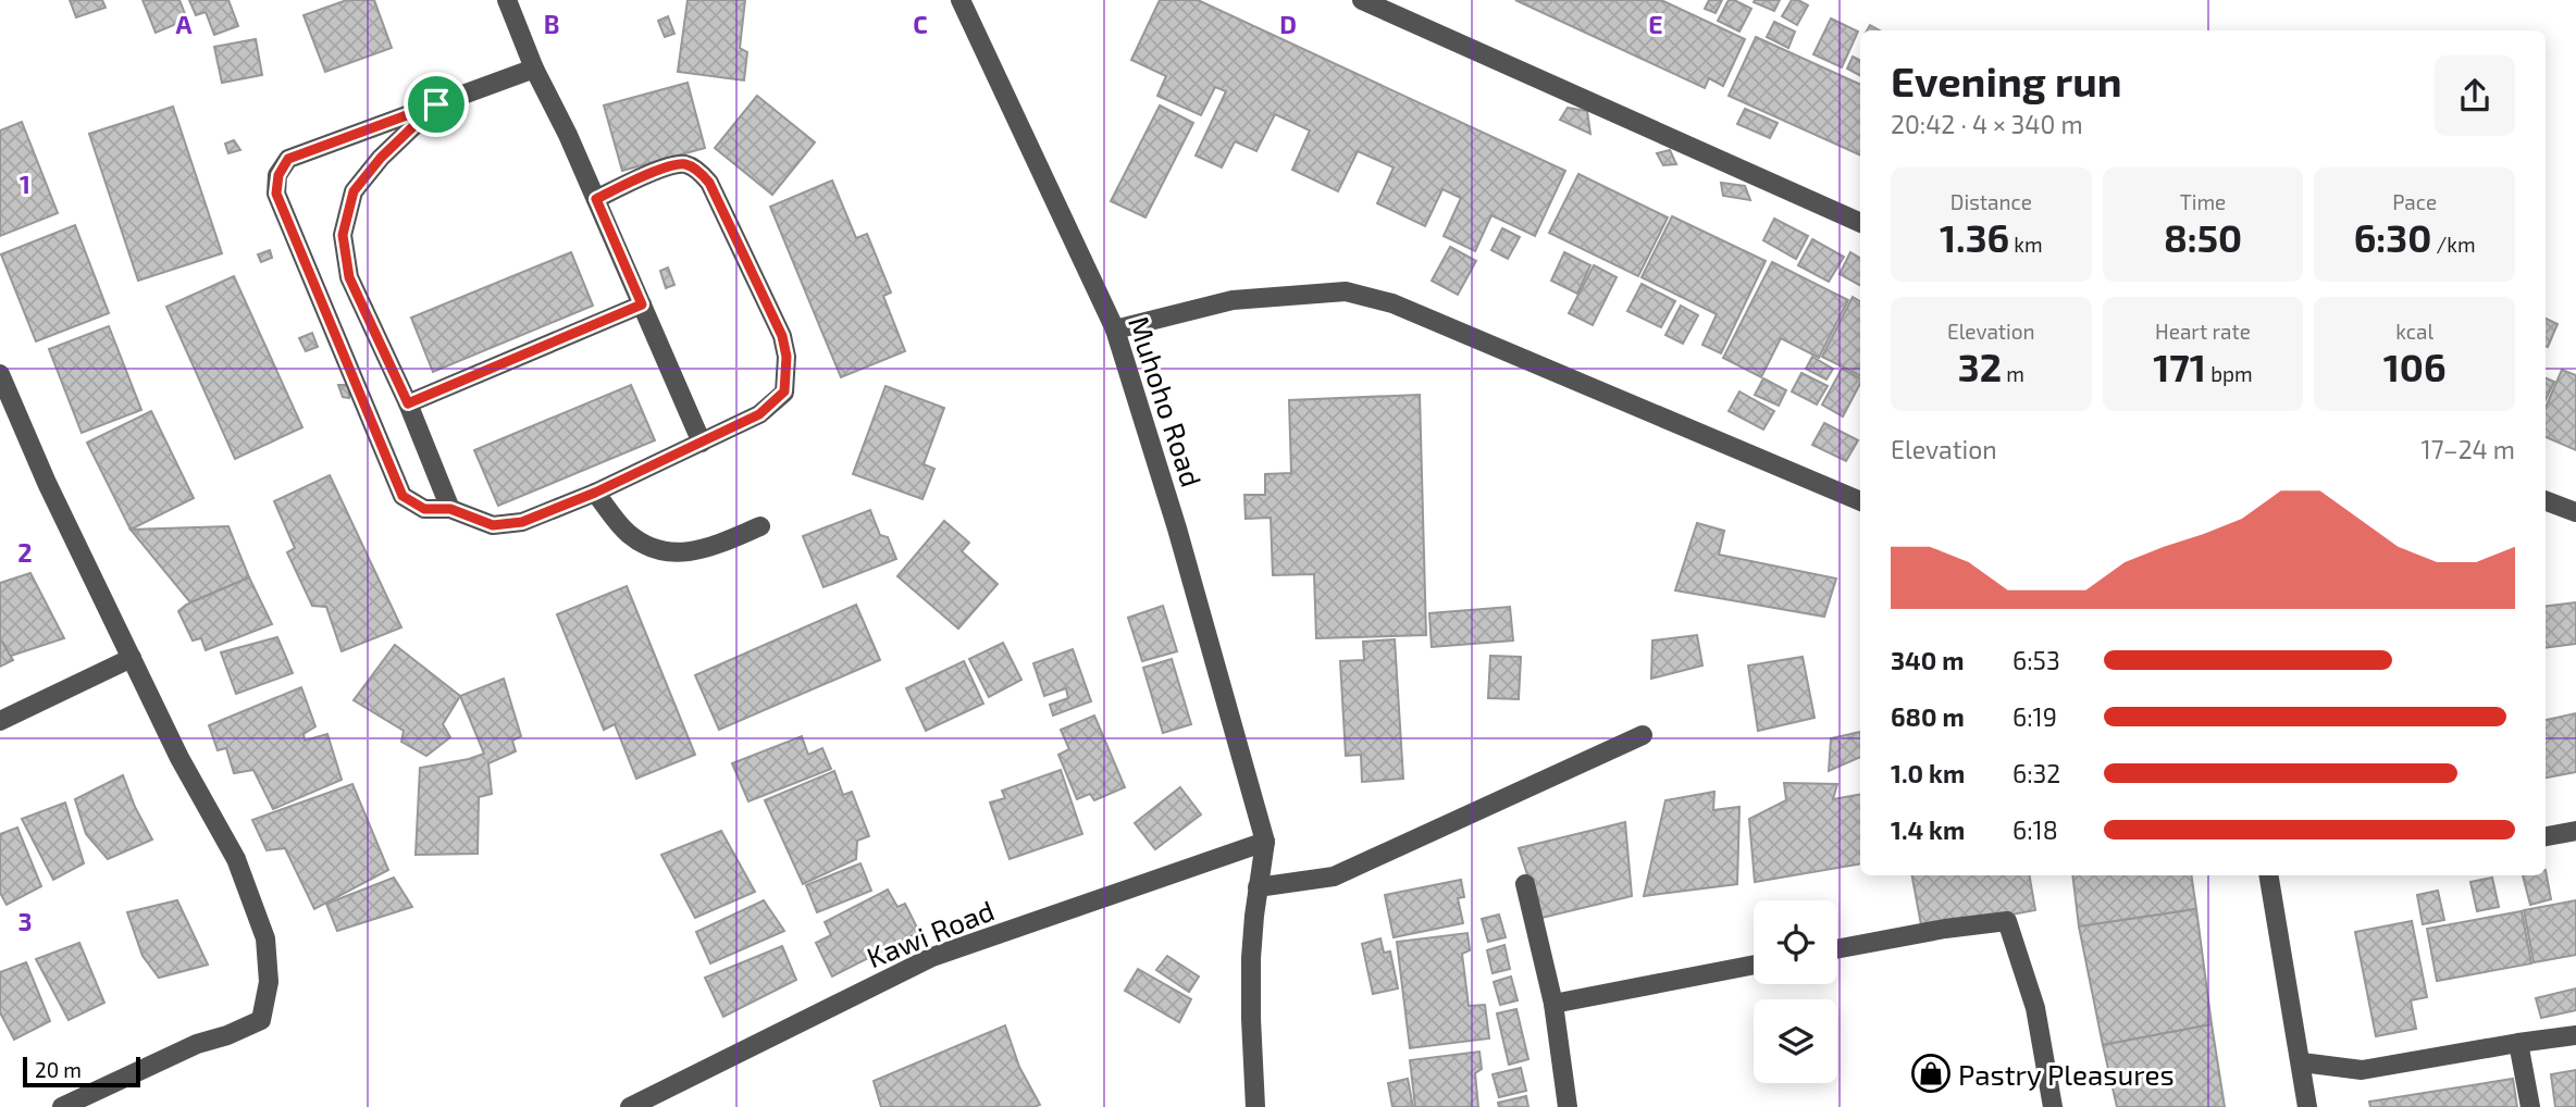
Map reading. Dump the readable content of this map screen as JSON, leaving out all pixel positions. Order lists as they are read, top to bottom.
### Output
{
  "streets": {
    "street": ["Muhoho Road", "Kawi Road"]
  },
  "crossings": [
    ["Muhoho Road", "Kawi Road"]
  ],
  "places": {
    "shop": ["Pastry Pleasures"]
  },
  "scale_bar": "20 m",
  "page": {
    "heading": ["Evening run", "20:42 · 4 × 340 m"],
    "stats": [
      ["Distance", "1.36 km"],
      ["Time", "8:50"],
      ["Pace", "6:30 /km"],
      ["Elevation", "32 m"],
      ["Heart rate", "171 bpm"],
      ["kcal", "106"]
    ],
    "chart": ["Elevation", "17–24 m"],
    "list": [
      {
        "name": "340 m",
        "note": "6:53"
      },
      {
        "name": "680 m",
        "note": "6:19"
      },
      {
        "name": "1.0 km",
        "note": "6:32"
      },
      {
        "name": "1.4 km",
        "note": "6:18"
      }
    ],
    "scale": "20 m"
  },
  "grid": {
    "columns": [
      "A",
      "B",
      "C",
      "D",
      "E"
    ],
    "rows": ["1", "2", "3"]
  }
}
